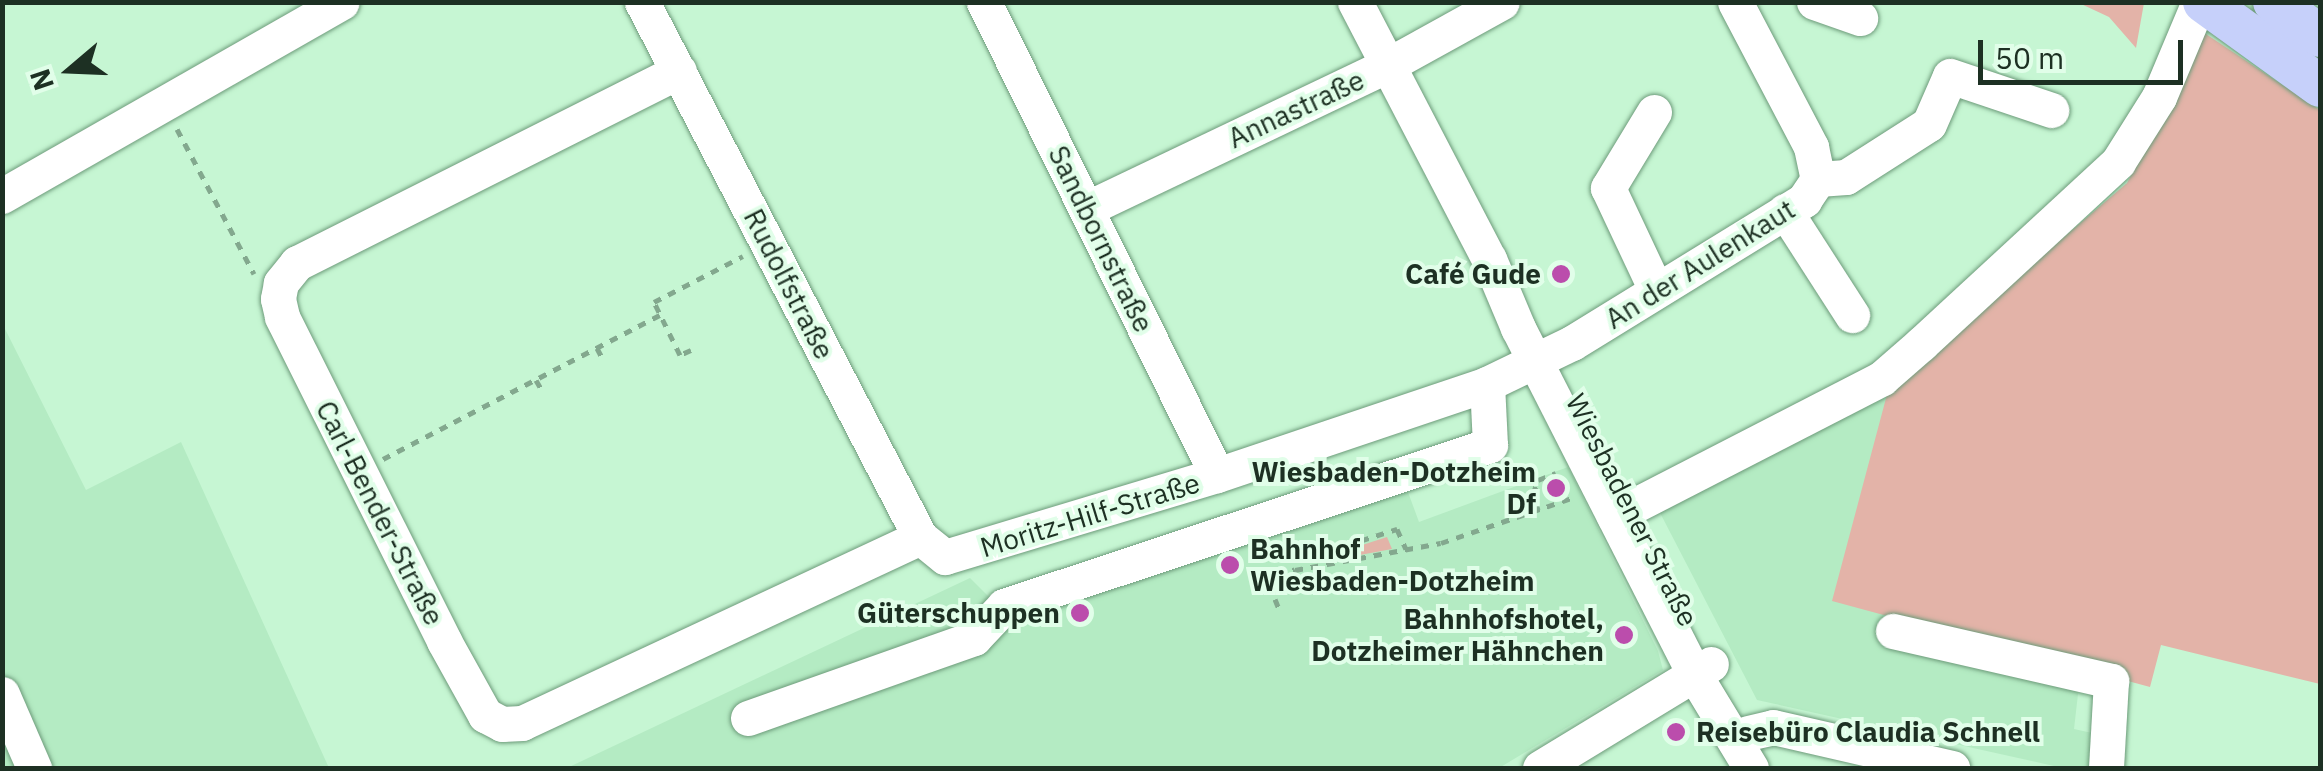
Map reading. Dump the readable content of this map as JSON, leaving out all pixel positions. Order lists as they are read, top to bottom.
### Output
{
  "streets": {
    "street": [
      "Annastraße",
      "Sandbornstraße",
      "An der Aulenkaut",
      "Rudolfstraße",
      "Wiesbadener Straße",
      "Carl-Bender-Straße",
      "Moritz-Hilf-Straße"
    ]
  },
  "crossings": [
    ["Annastraße", "Sandbornstraße"],
    ["Annastraße", "Wiesbadener Straße"],
    ["Sandbornstraße", "Moritz-Hilf-Straße"],
    ["An der Aulenkaut", "Wiesbadener Straße"],
    ["An der Aulenkaut", "Moritz-Hilf-Straße"],
    ["Rudolfstraße", "Carl-Bender-Straße"],
    ["Rudolfstraße", "Moritz-Hilf-Straße"],
    ["Wiesbadener Straße", "Moritz-Hilf-Straße"],
    ["Carl-Bender-Straße", "Moritz-Hilf-Straße"]
  ],
  "places": [
    "Café Gude",
    "Wiesbaden-Dotzheim Df",
    "Bahnhof Wiesbaden-Dotzheim",
    "Güterschuppen",
    "Bahnhofshotel, Dotzheimer Hähnchen",
    "Reisebüro Claudia Schnell"
  ],
  "scale_bar": "50 m",
  "north": "left"
}
